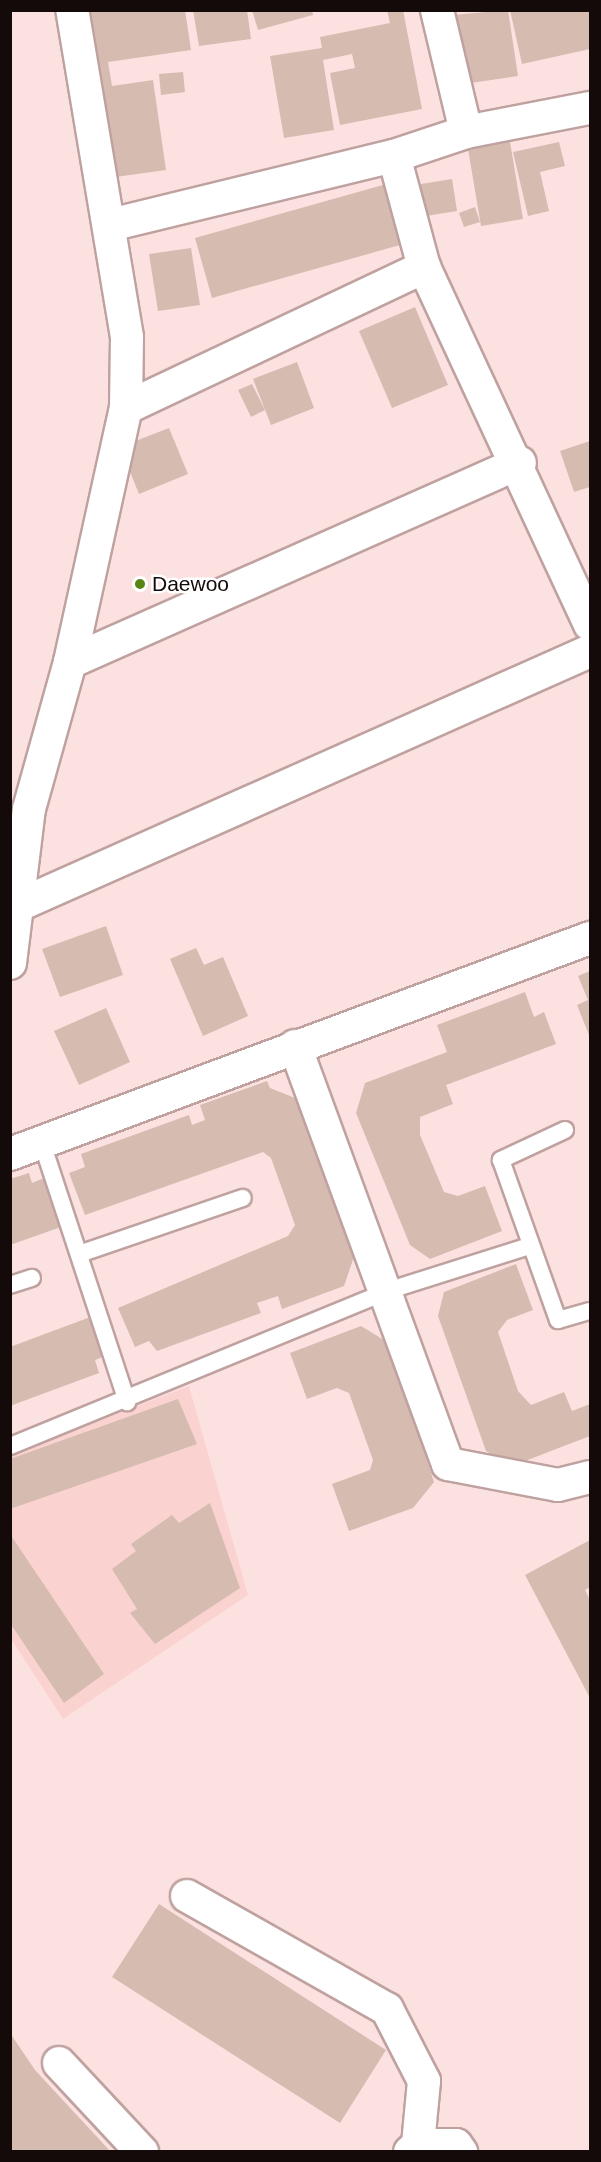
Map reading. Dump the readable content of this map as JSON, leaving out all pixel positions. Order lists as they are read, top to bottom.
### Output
{
  "places": ["Daewoo"]
}
